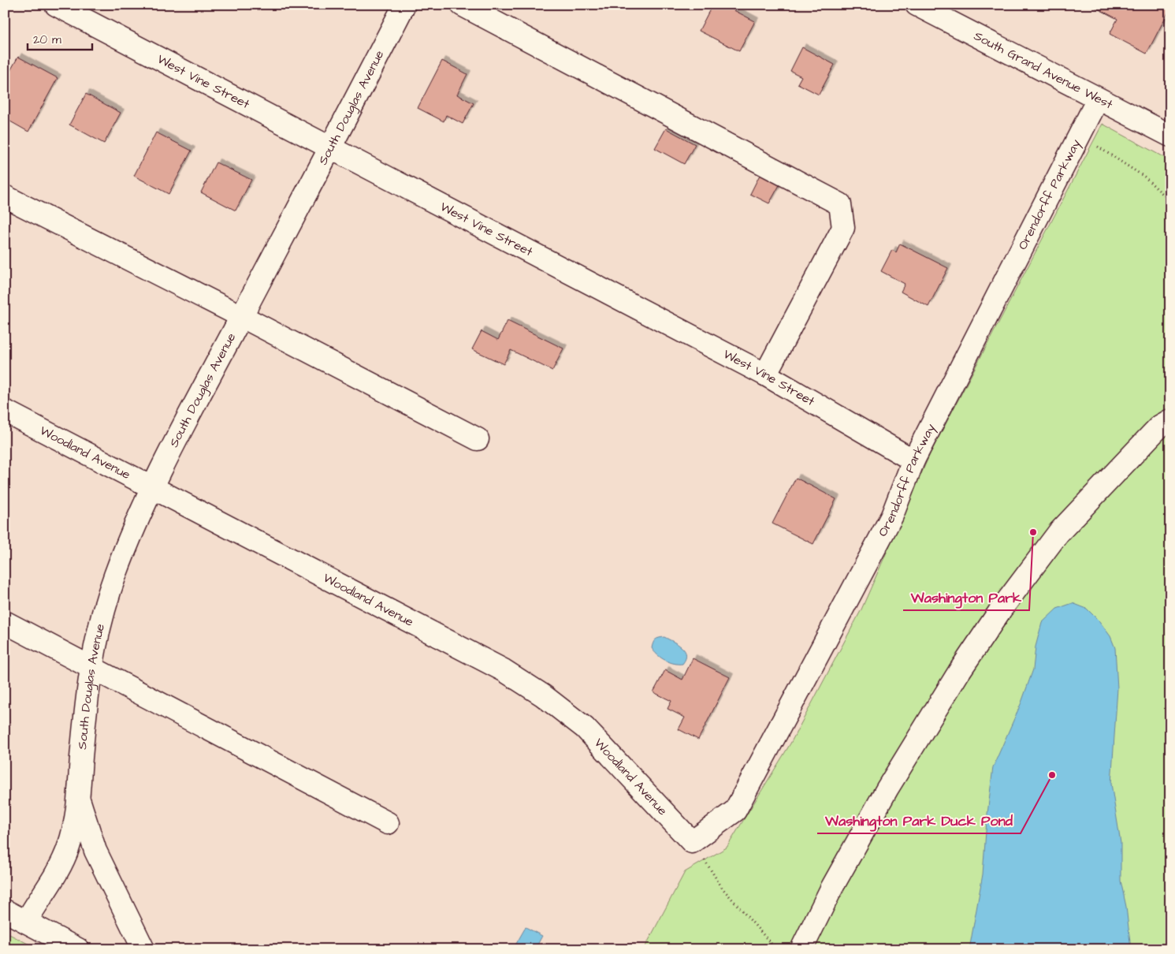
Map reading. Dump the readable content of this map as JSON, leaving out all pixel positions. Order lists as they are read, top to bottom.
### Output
{
  "streets": {
    "street": [
      "South Grand Avenue West",
      "West Vine Street",
      "South Douglas Avenue",
      "Orendorff Parkway",
      "Woodland Avenue"
    ]
  },
  "crossings": [
    ["South Grand Avenue West", "Orendorff Parkway"],
    ["West Vine Street", "South Douglas Avenue"],
    ["West Vine Street", "Orendorff Parkway"],
    ["South Douglas Avenue", "Woodland Avenue"],
    ["Orendorff Parkway", "Woodland Avenue"]
  ],
  "places": ["Washington Park", "Washington Park Duck Pond"],
  "scale_bar": "20 m"
}
